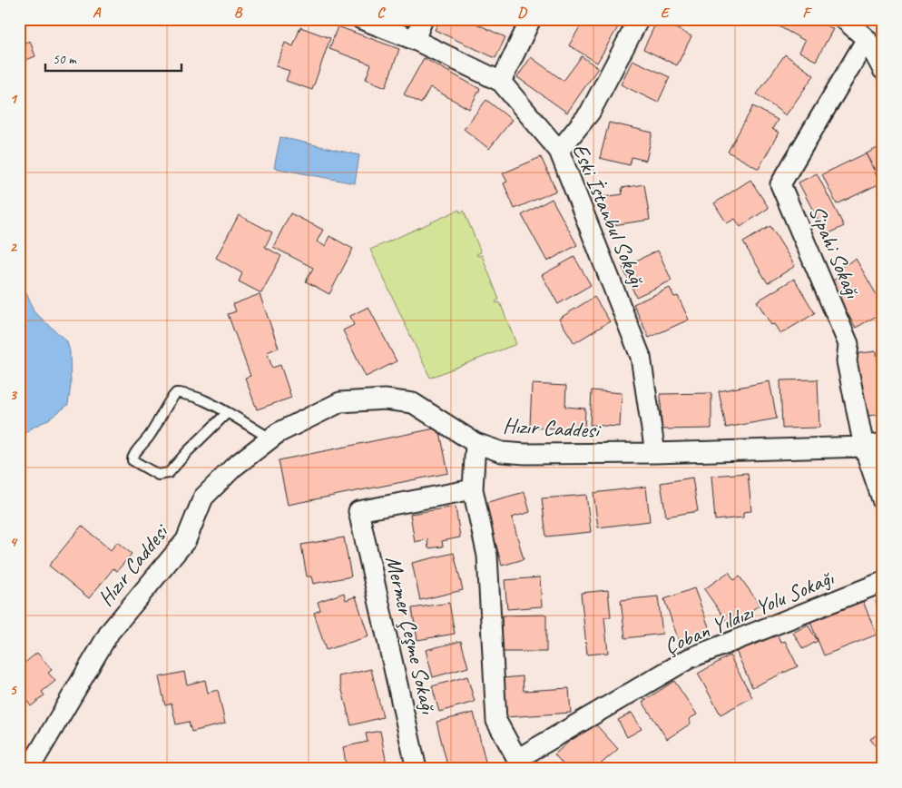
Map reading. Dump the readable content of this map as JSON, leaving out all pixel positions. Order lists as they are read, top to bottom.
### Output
{
  "streets": {
    "street": [
      "Eski İstanbul Sokağı",
      "Sipahi Sokağı",
      "Hızır Caddesi",
      "Çoban Yıldızı Yolu Sokağı",
      "Mermer Çeşme Sokağı"
    ]
  },
  "crossings": [
    ["Eski İstanbul Sokağı", "Hızır Caddesi"],
    ["Sipahi Sokağı", "Hızır Caddesi"]
  ],
  "scale_bar": "50 m",
  "grid": {
    "columns": [
      "A",
      "B",
      "C",
      "D",
      "E",
      "F"
    ],
    "rows": [
      "1",
      "2",
      "3",
      "4",
      "5"
    ]
  }
}
